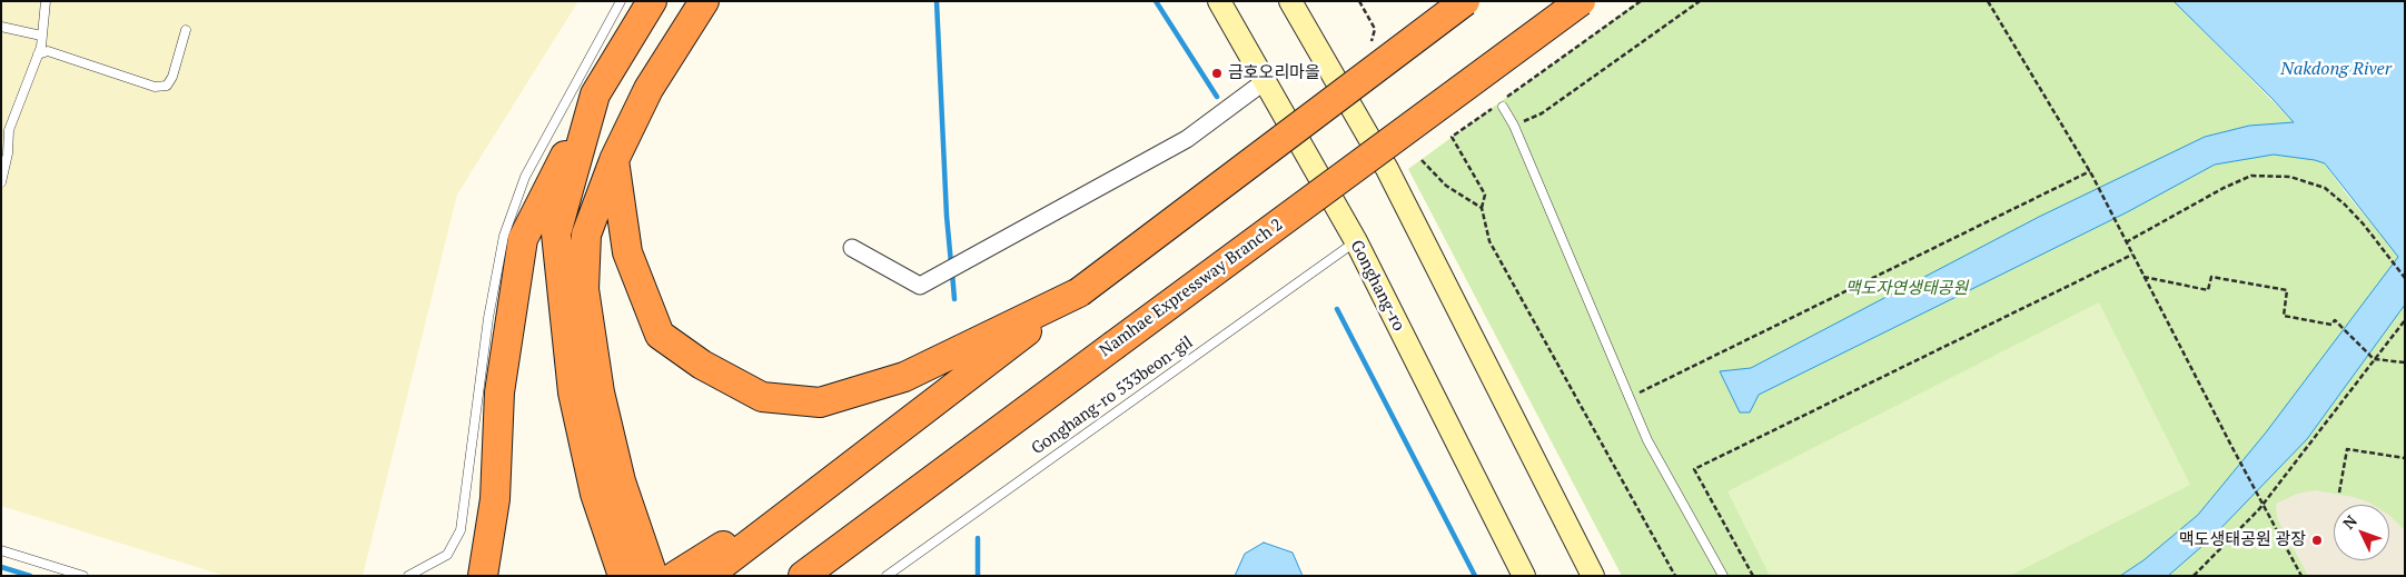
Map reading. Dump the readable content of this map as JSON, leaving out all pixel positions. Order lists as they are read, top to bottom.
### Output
{
  "streets": {
    "highway": ["Namhae Expressway Branch 2"],
    "main road": ["Gonghang-ro"],
    "lane": ["Gonghang-ro 533beon-gil"]
  },
  "crossings": [
    ["Gonghang-ro", "Gonghang-ro 533beon-gil"]
  ],
  "water": ["Nakdong River"],
  "parks": ["맥도자연생태공원"],
  "places": ["금호오리마을", "맥도생태공원 광장"],
  "north": "top left"
}
